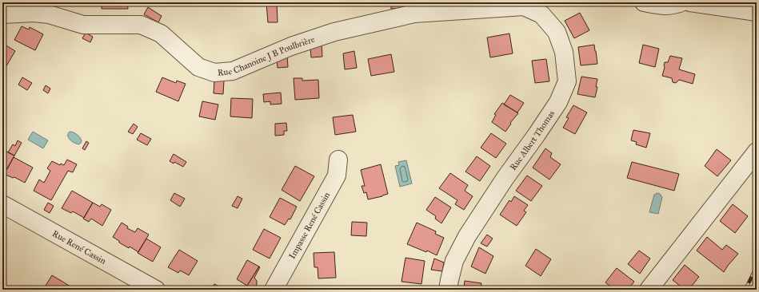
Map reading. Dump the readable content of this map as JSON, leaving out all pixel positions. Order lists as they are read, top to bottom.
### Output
{
  "streets": {
    "street": [
      "Rue Chanoine J B Poulbrière",
      "Rue Albert Thomas",
      "Impasse René Cassin",
      "Rue René Cassin"
    ]
  },
  "crossings": [
    ["Rue Chanoine J B Poulbrière", "Rue Albert Thomas"]
  ]
}
